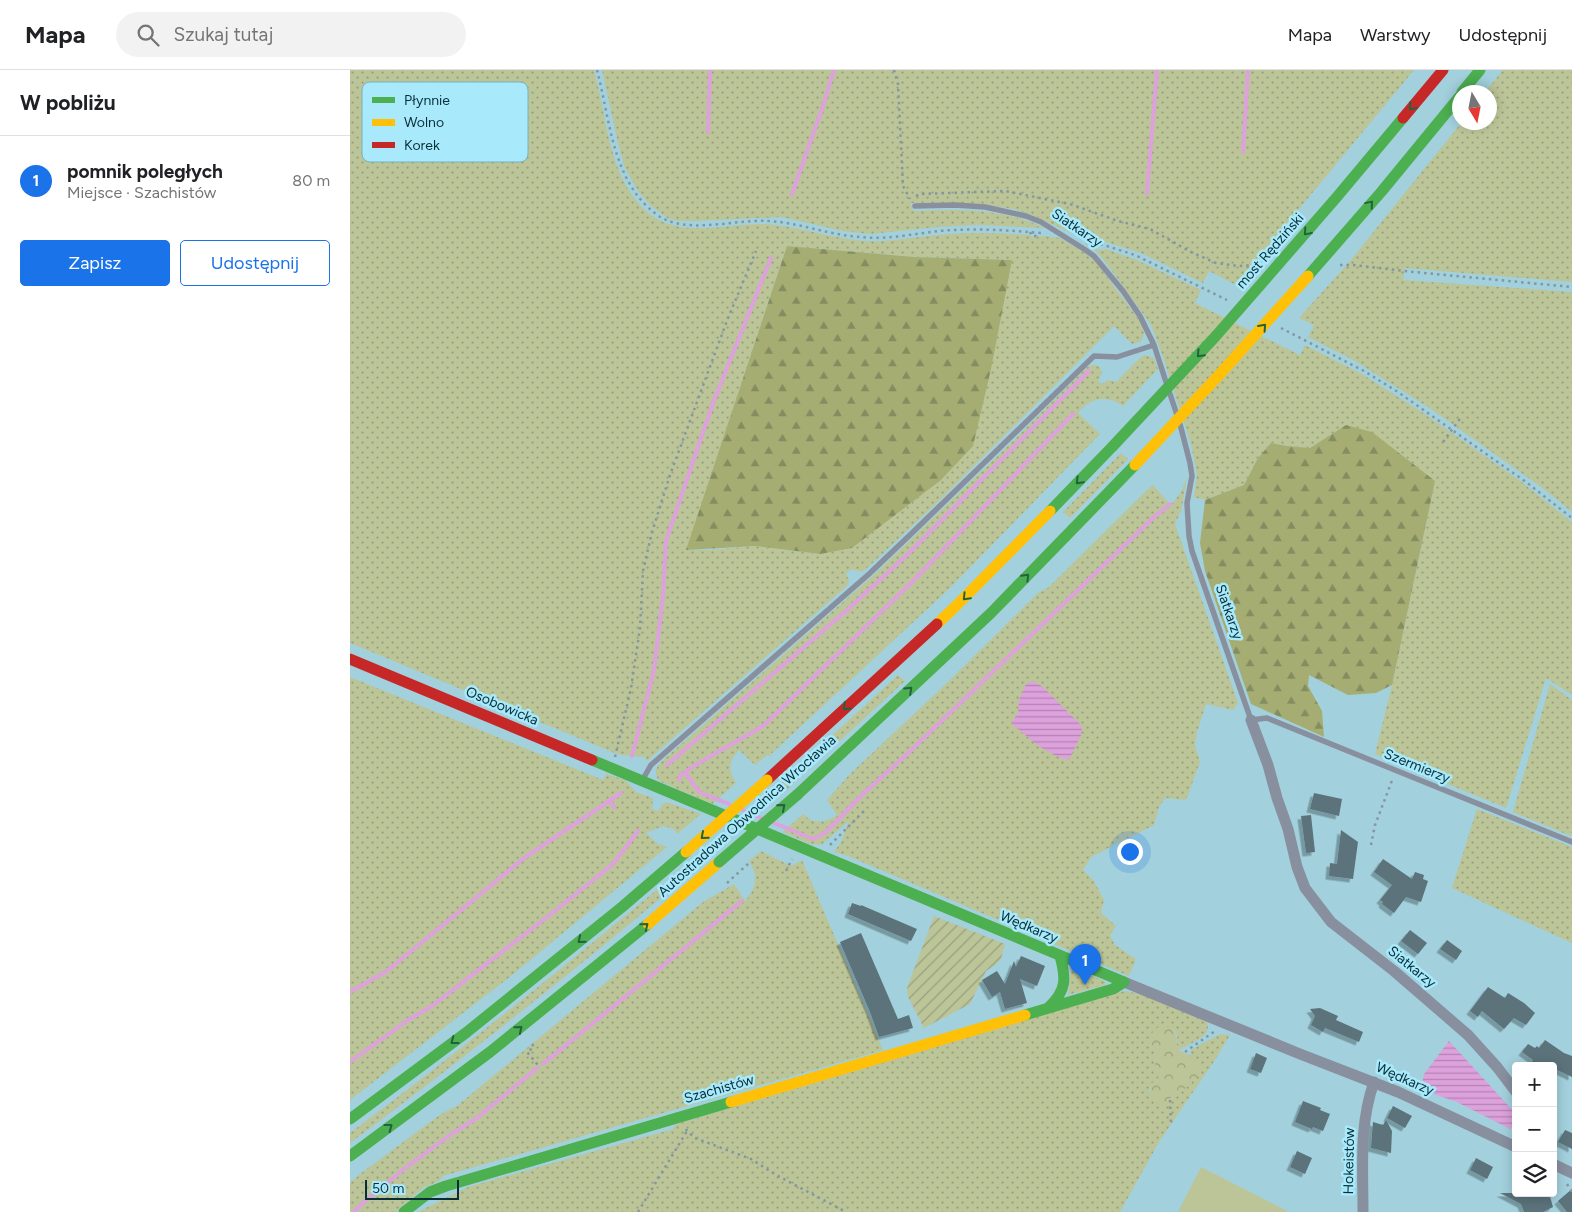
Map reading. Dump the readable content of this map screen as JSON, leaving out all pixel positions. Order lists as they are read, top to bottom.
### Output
{
  "streets": {
    "main road": [
      "most Rędziński",
      "Osobowicka",
      "Autostradowa Obwodnica Wrocławia",
      "Wędkarzy",
      "Szachistów"
    ],
    "street": ["Siatkarzy", "Hokeistów"],
    "lane": ["Szermierzy"]
  },
  "crossings": [
    ["Siatkarzy", "Szermierzy"],
    ["most Rędziński", "Autostradowa Obwodnica Wrocławia"],
    ["Osobowicka", "Wędkarzy"],
    ["Wędkarzy", "Szachistów"],
    ["Wędkarzy", "Hokeistów"]
  ],
  "one_way": ["most Rędziński"],
  "legend": ["Płynnie", "Wolno", "Korek"],
  "scale_bar": "50 m",
  "north": "bottom",
  "page": {
    "header": "Mapa",
    "search": "Szukaj tutaj",
    "nav": ["Mapa", "Warstwy", "Udostępnij"],
    "heading": "W pobliżu",
    "list": [
      {
        "mark": "1",
        "name": "pomnik poległych",
        "note": "Miejsce · Szachistów",
        "value": "80 m"
      }
    ],
    "buttons": ["Zapisz", "Udostępnij"],
    "pins": "1",
    "map_buttons": ["+", "−"],
    "scale": "50 m"
  }
}
